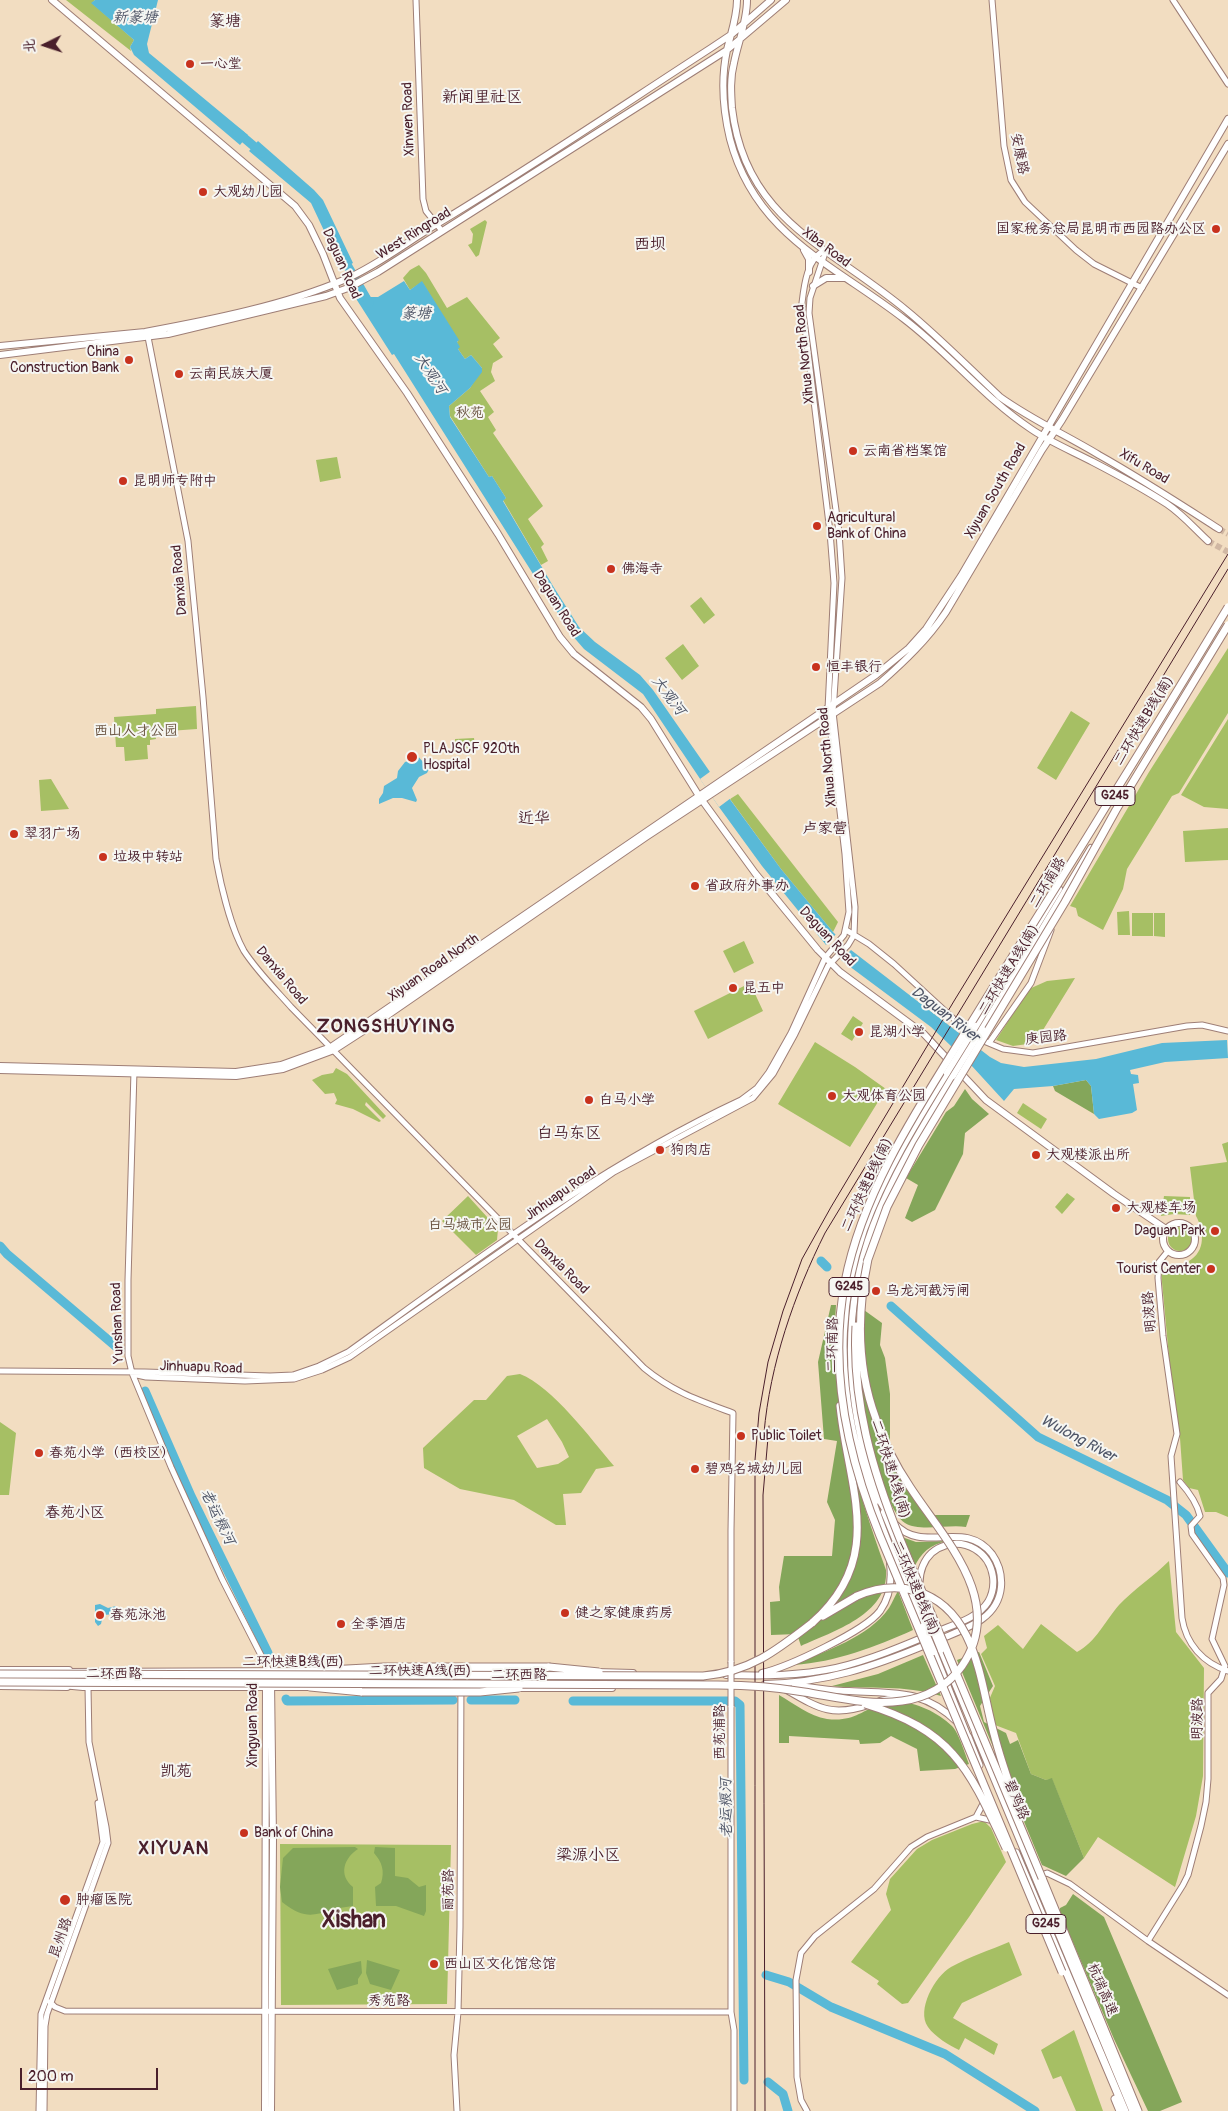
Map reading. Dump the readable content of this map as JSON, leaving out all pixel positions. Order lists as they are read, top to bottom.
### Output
{
  "streets": {
    "highway": [
      "二环快速B线(南)",
      "G245",
      "二环快速A线(南)",
      "二环快速B线(西)",
      "二环快速A线(西)",
      "碧鸡路",
      "杭瑞高速"
    ],
    "main road": [
      "West Ringroad",
      "Xiba Road",
      "Daguan Road",
      "Xifu Road",
      "Xiyuan South Road",
      "二环南路",
      "Xiyuan Road North",
      "二环西路",
      "Xingyuan Road"
    ],
    "street": [
      "Xinwen Road",
      "安康路",
      "Xihua North Road",
      "Danxia Road",
      "庚园路",
      "Jinhuapu Road",
      "明波路",
      "Yunshan Road",
      "西苑浦路",
      "丽苑路",
      "昆州路",
      "秀苑路"
    ]
  },
  "crossings": [
    ["Xinwen Road", "West Ringroad"],
    ["安康路", "Xiyuan South Road"],
    ["West Ringroad", "Xiba Road"],
    ["West Ringroad", "Daguan Road"],
    ["West Ringroad", "Danxia Road"],
    ["Xiba Road", "Xihua North Road"],
    ["Xiba Road", "Xifu Road"],
    ["Xiba Road", "Xiyuan South Road"],
    ["Daguan Road", "Xihua North Road"],
    ["Daguan Road", "Xiyuan South Road"],
    ["Daguan Road", "Xiyuan Road North"],
    ["Daguan Road", "Jinhuapu Road"],
    ["Daguan Road", "明波路"],
    ["Xihua North Road", "Xiyuan South Road"],
    ["Xihua North Road", "庚园路"],
    ["Xihua North Road", "Jinhuapu Road"],
    ["Xifu Road", "Xiyuan South Road"],
    ["Xiyuan South Road", "Xiyuan Road North"],
    ["Danxia Road", "Xiyuan Road North"],
    ["Danxia Road", "Jinhuapu Road"],
    ["Danxia Road", "西苑浦路"],
    ["二环快速B线(南)", "二环南路"],
    ["二环南路", "二环快速A线(南)"],
    ["二环南路", "碧鸡路"],
    ["Xiyuan Road North", "Yunshan Road"],
    ["二环快速A线(南)", "碧鸡路"],
    ["二环快速A线(南)", "杭瑞高速"],
    ["Jinhuapu Road", "Yunshan Road"],
    ["Yunshan Road", "二环西路"],
    ["Yunshan Road", "Xingyuan Road"],
    ["二环快速B线(西)", "二环西路"],
    ["二环快速A线(西)", "二环西路"],
    ["二环西路", "Xingyuan Road"],
    ["二环西路", "丽苑路"],
    ["二环西路", "昆州路"],
    ["Xingyuan Road", "秀苑路"],
    ["西苑浦路", "秀苑路"],
    ["碧鸡路", "杭瑞高速"],
    ["丽苑路", "秀苑路"],
    ["昆州路", "秀苑路"]
  ],
  "districts": [
    "篆塘",
    "新闻里社区",
    "西坝",
    "近华",
    "卢家营",
    "ZONGSHUYING",
    "白马东区",
    "春苑小区",
    "凯苑",
    "XIYUAN",
    "梁源小区",
    "Xishan"
  ],
  "water": [
    "新篆塘",
    "篆塘",
    "大观河",
    "Daguan River",
    "Wulong River",
    "老运粮河"
  ],
  "parks": ["秋苑", "西山人才公园", "白马城市公园"],
  "places": [
    "一心堂",
    "大观幼儿园",
    "国家税务总局昆明市西园路办公区",
    "China Construction Bank",
    "云南民族大厦",
    "云南省档案馆",
    "昆明师专附中",
    "Agricultural Bank of China",
    "佛海寺",
    "恒丰银行",
    "PLAJSCF 920th Hospital",
    "翠羽广场",
    "垃圾中转站",
    "省政府外事办",
    "昆五中",
    "昆湖小学",
    "大观体育公园",
    "白马小学",
    "狗肉店",
    "大观楼派出所",
    "大观楼车场",
    "Daguan Park",
    "Tourist Center",
    "乌龙河截污闸",
    "Public Toilet",
    "春苑小学（西校区）",
    "碧鸡名城幼儿园",
    "健之家健康药房",
    "春苑泳池",
    "全季酒店",
    "Bank of China",
    "肿瘤医院",
    "西山区文化馆总馆"
  ],
  "scale_bar": "200 m",
  "north": "left"
}
